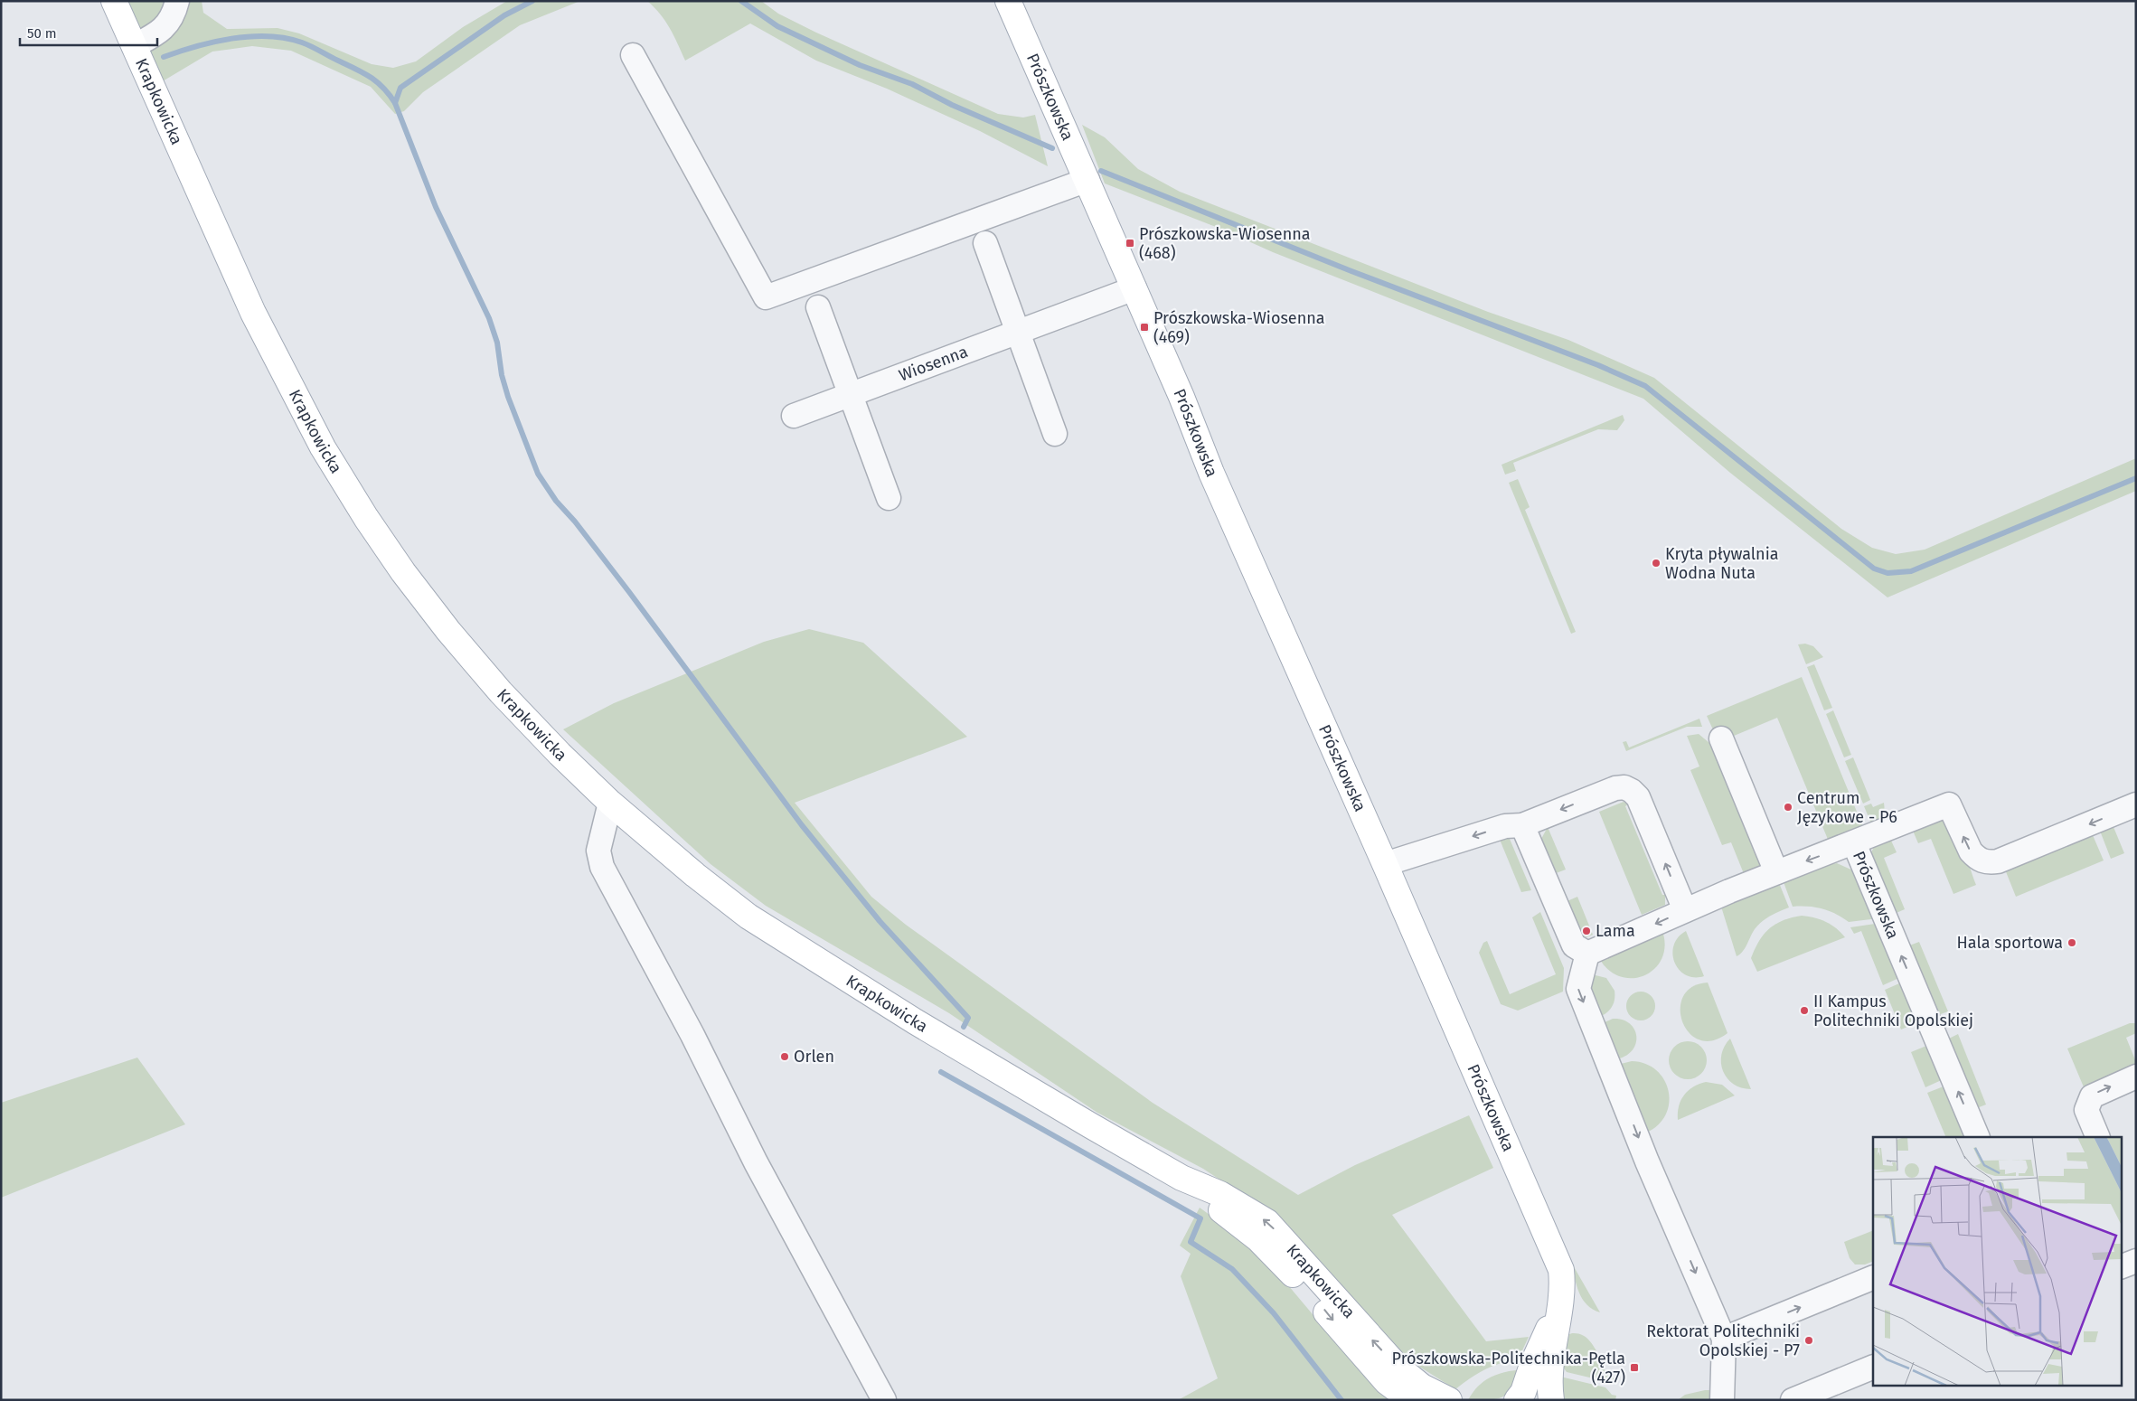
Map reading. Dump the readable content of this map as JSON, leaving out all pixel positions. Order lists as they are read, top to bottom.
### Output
{
  "streets": {
    "main road": ["Prószkowska", "Krapkowicka"],
    "street": ["Wiosenna"]
  },
  "crossings": [
    ["Prószkowska", "Wiosenna"]
  ],
  "places": {
    "transit": ["Prószkowska-Wiosenna (468)", "Prószkowska-Wiosenna (469)", "Prószkowska-Politechnika-Pętla (427)"],
    "other": [
      "Kryta pływalnia Wodna Nuta",
      "Centrum Językowe - P6",
      "Lama",
      "Hala sportowa",
      "II Kampus Politechniki Opolskiej",
      "Orlen",
      "Rektorat Politechniki Opolskiej - P7"
    ]
  },
  "scale_bar": "50 m"
}
